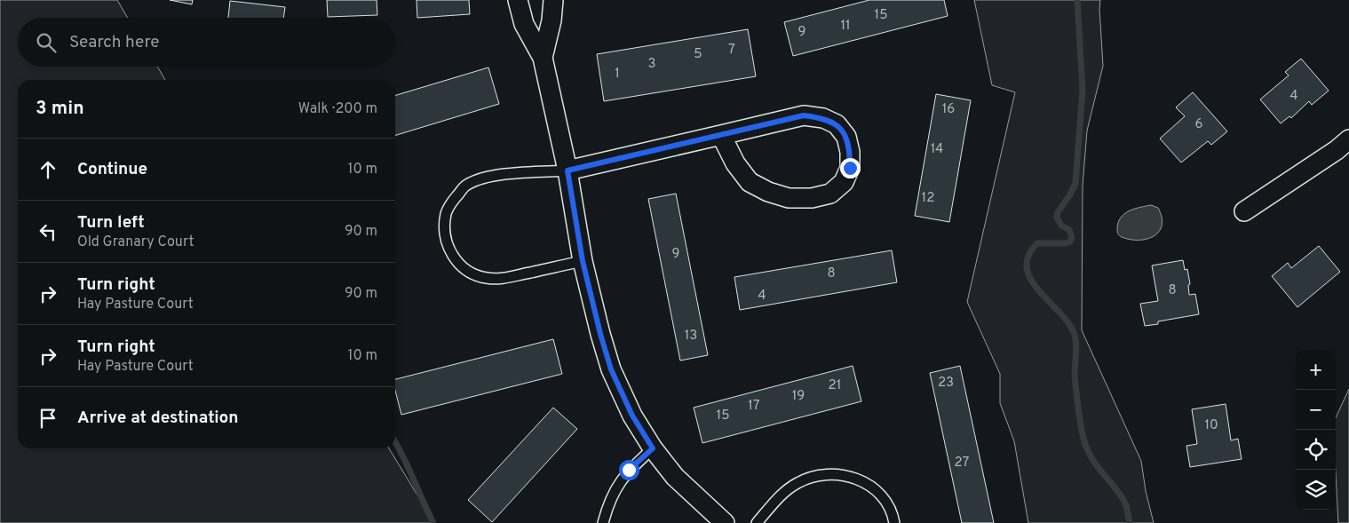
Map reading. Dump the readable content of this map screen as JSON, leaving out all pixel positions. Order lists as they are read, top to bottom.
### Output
{
  "house_numbers": [
    "15",
    "11",
    "9",
    "7",
    "5",
    "3",
    "1",
    "4",
    "16",
    "6",
    "14",
    "12",
    "9",
    "8",
    "8",
    "4",
    "13",
    "23",
    "21",
    "19",
    "17",
    "15",
    "10",
    "27"
  ],
  "page": {
    "search": "Search here",
    "heading": ["3 min", "Walk · 200 m"],
    "list": [
      ["Continue", "10 m"],
      ["Turn left", "Old Granary Court", "90 m"],
      ["Turn right", "Hay Pasture Court", "90 m"],
      ["Turn right", "Hay Pasture Court", "10 m"],
      "Arrive at destination"
    ],
    "map_buttons": ["+", "−"]
  }
}
